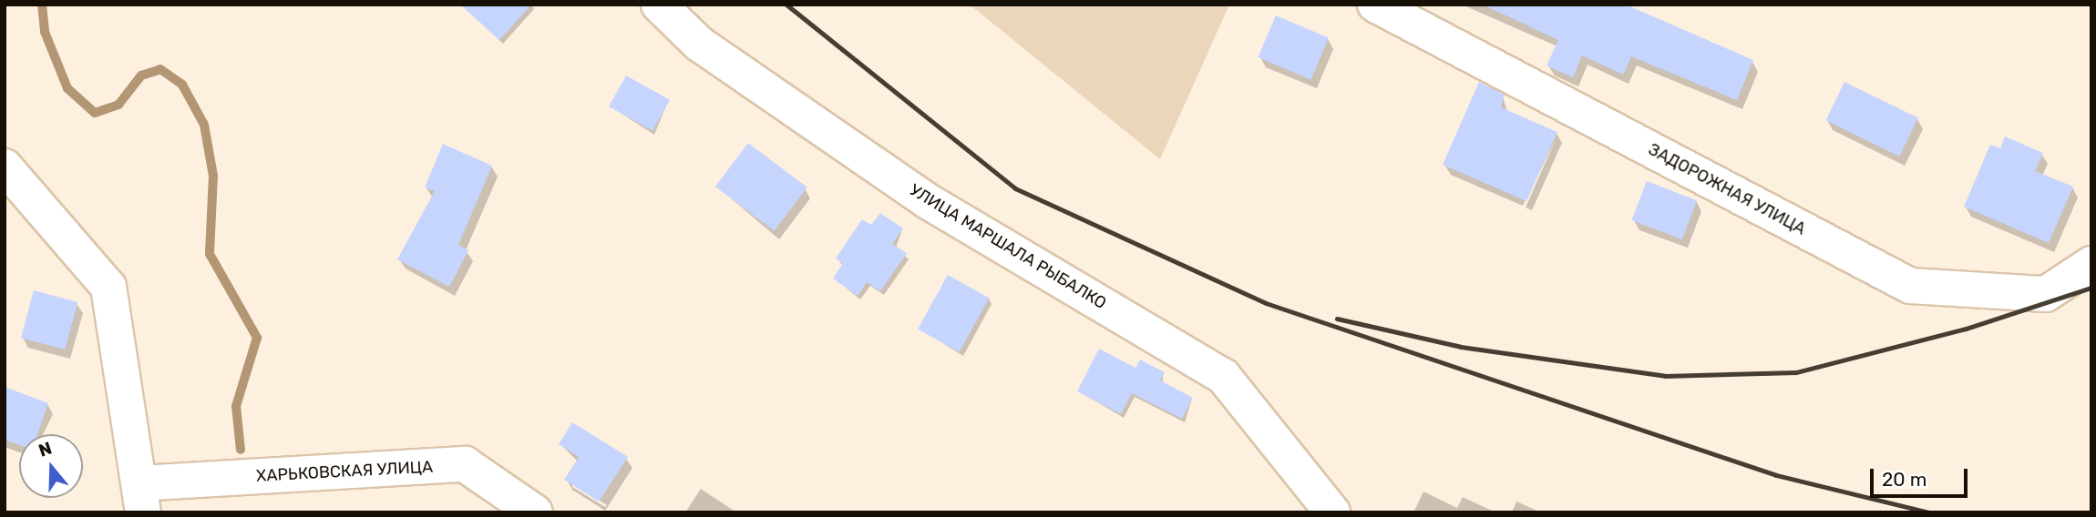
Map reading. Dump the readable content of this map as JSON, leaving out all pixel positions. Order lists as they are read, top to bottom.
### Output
{
  "streets": {
    "street": ["ЗАДОРОЖНАЯ УЛИЦА", "УЛИЦА МАРШАЛА РЫБАЛКО", "ХАРЬКОВСКАЯ УЛИЦА"]
  },
  "scale_bar": "20 m",
  "north": "top"
}
